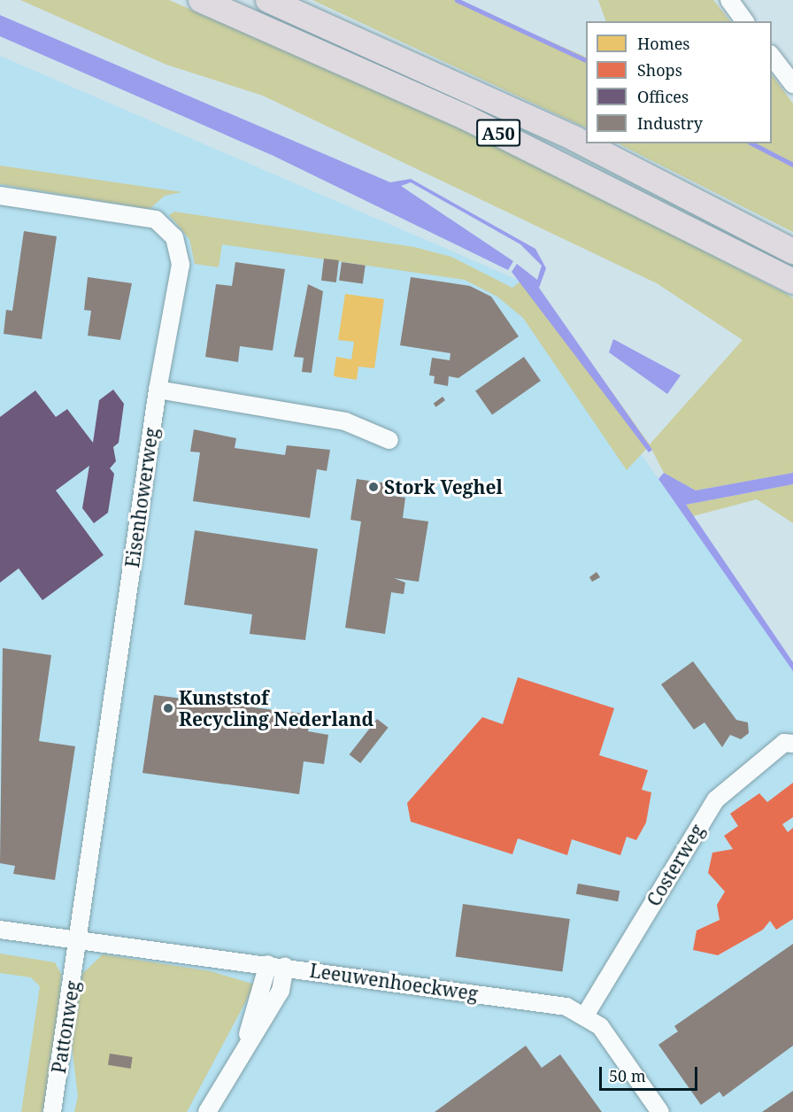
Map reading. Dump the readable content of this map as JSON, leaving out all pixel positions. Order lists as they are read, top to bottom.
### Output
{
  "streets": {
    "highway": ["A50"],
    "street": [
      "Eisenhowerweg",
      "Costerweg",
      "Leeuwenhoeckweg",
      "Pattonweg"
    ]
  },
  "crossings": [
    ["Eisenhowerweg", "Leeuwenhoeckweg"],
    ["Eisenhowerweg", "Pattonweg"],
    ["Costerweg", "Leeuwenhoeckweg"],
    ["Leeuwenhoeckweg", "Pattonweg"]
  ],
  "places": ["Stork Veghel", "Kunststof Recycling Nederland"],
  "legend": [
    "Homes",
    "Shops",
    "Offices",
    "Industry"
  ],
  "scale_bar": "50 m"
}
